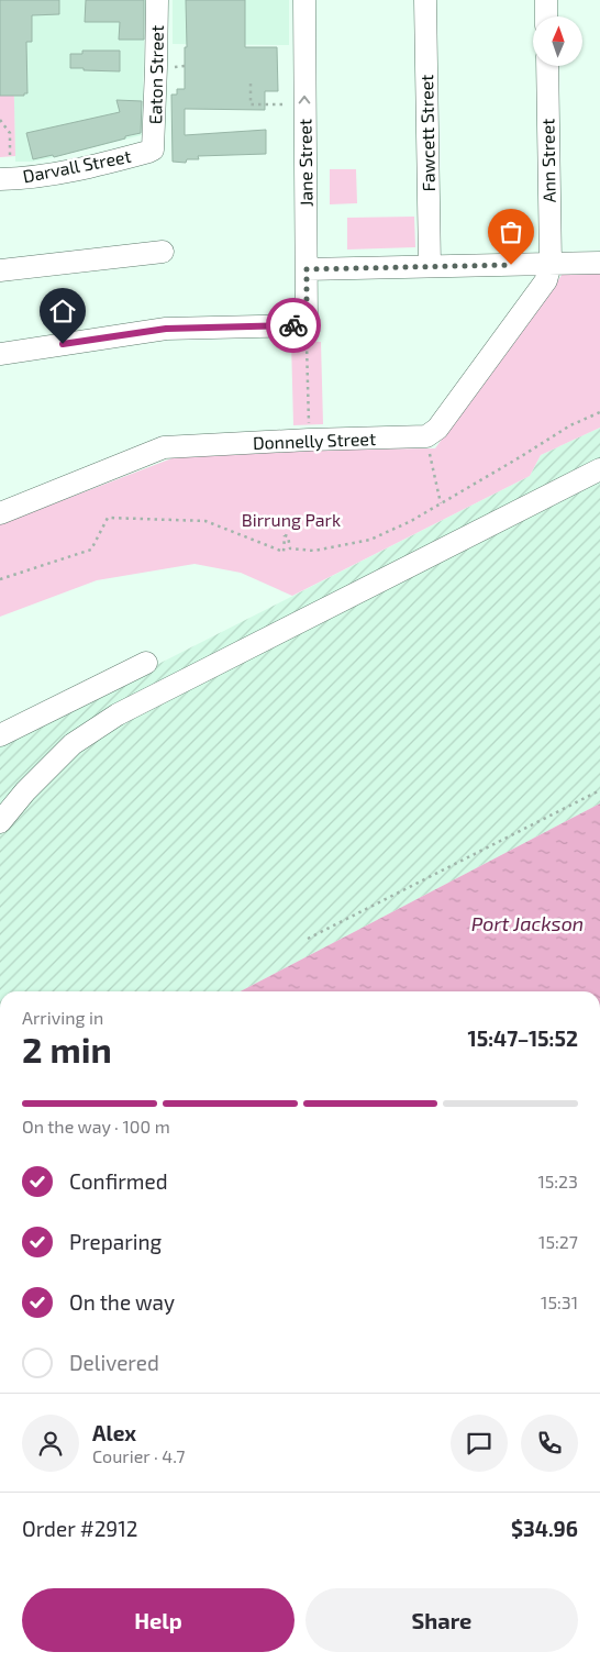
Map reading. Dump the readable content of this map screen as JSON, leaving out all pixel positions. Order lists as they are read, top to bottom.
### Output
{
  "streets": {
    "street": [
      "Eaton Street",
      "Fawcett Street",
      "Ann Street",
      "Jane Street",
      "Darvall Street",
      "Donnelly Street"
    ]
  },
  "crossings": [
    ["Eaton Street", "Darvall Street"]
  ],
  "one_way": ["Jane Street"],
  "water": ["Port Jackson"],
  "parks": ["Birrung Park"],
  "north": "top",
  "page": {
    "heading": ["2 min", "Arriving in", "15:47–15:52"],
    "panel": [
      "Alex",
      "Courier · 4.7",
      "Order #2912",
      "$34.96"
    ],
    "bar": "On the way · 100 m",
    "list": [
      ["Confirmed", "15:23"],
      ["Preparing", "15:27"],
      ["On the way", "15:31"],
      "Delivered"
    ],
    "buttons": ["Help", "Share"]
  }
}
